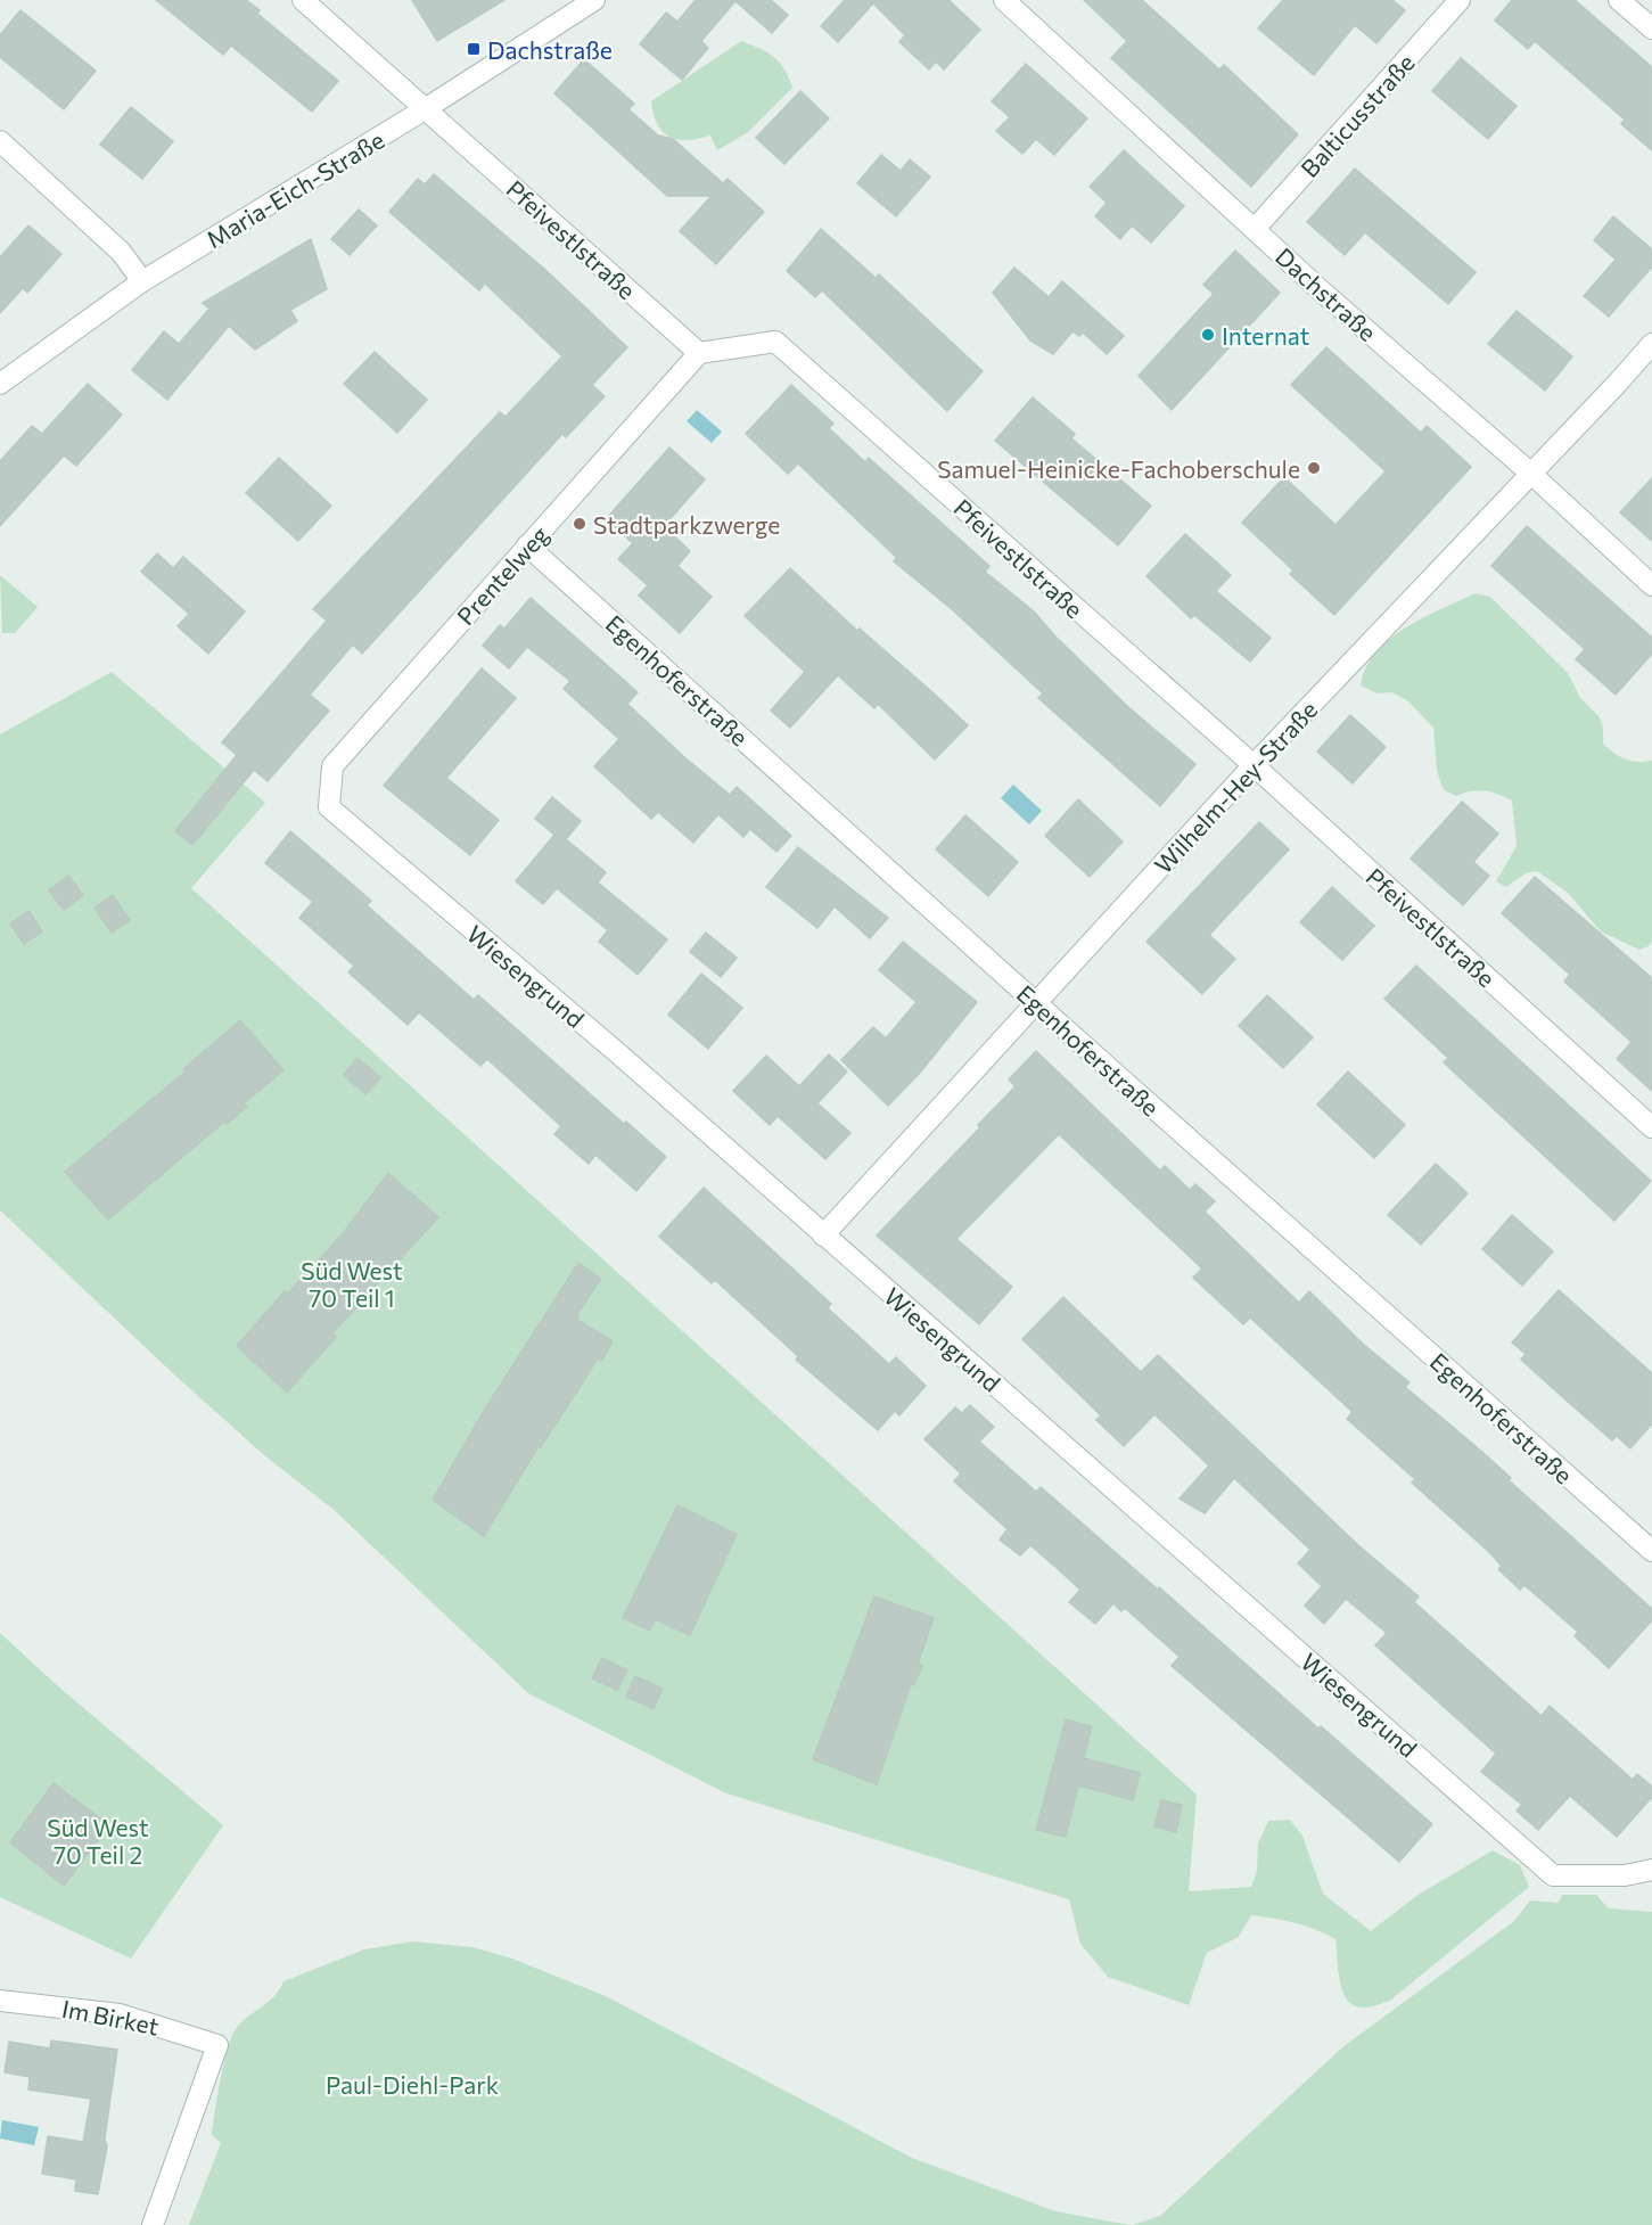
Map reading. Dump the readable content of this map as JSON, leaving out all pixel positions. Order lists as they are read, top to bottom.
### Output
{
  "streets": {
    "street": [
      "Balticusstraße",
      "Maria-Eich-Straße",
      "Pfeivestlstraße",
      "Dachstraße",
      "Prentelweg",
      "Egenhoferstraße",
      "Wilhelm-Hey-Straße",
      "Wiesengrund",
      "Im Birket"
    ]
  },
  "crossings": [
    ["Balticusstraße", "Dachstraße"],
    ["Maria-Eich-Straße", "Pfeivestlstraße"],
    ["Pfeivestlstraße", "Prentelweg"],
    ["Pfeivestlstraße", "Wilhelm-Hey-Straße"],
    ["Dachstraße", "Wilhelm-Hey-Straße"],
    ["Prentelweg", "Egenhoferstraße"],
    ["Prentelweg", "Wiesengrund"],
    ["Egenhoferstraße", "Wilhelm-Hey-Straße"],
    ["Wilhelm-Hey-Straße", "Wiesengrund"]
  ],
  "parks": ["Süd West 70 Teil 1", "Süd West 70 Teil 2", "Paul-Diehl-Park"],
  "places": {
    "transit": ["Dachstraße"],
    "other": ["Internat", "Samuel-Heinicke-Fachoberschule", "Stadtparkzwerge"]
  }
}
